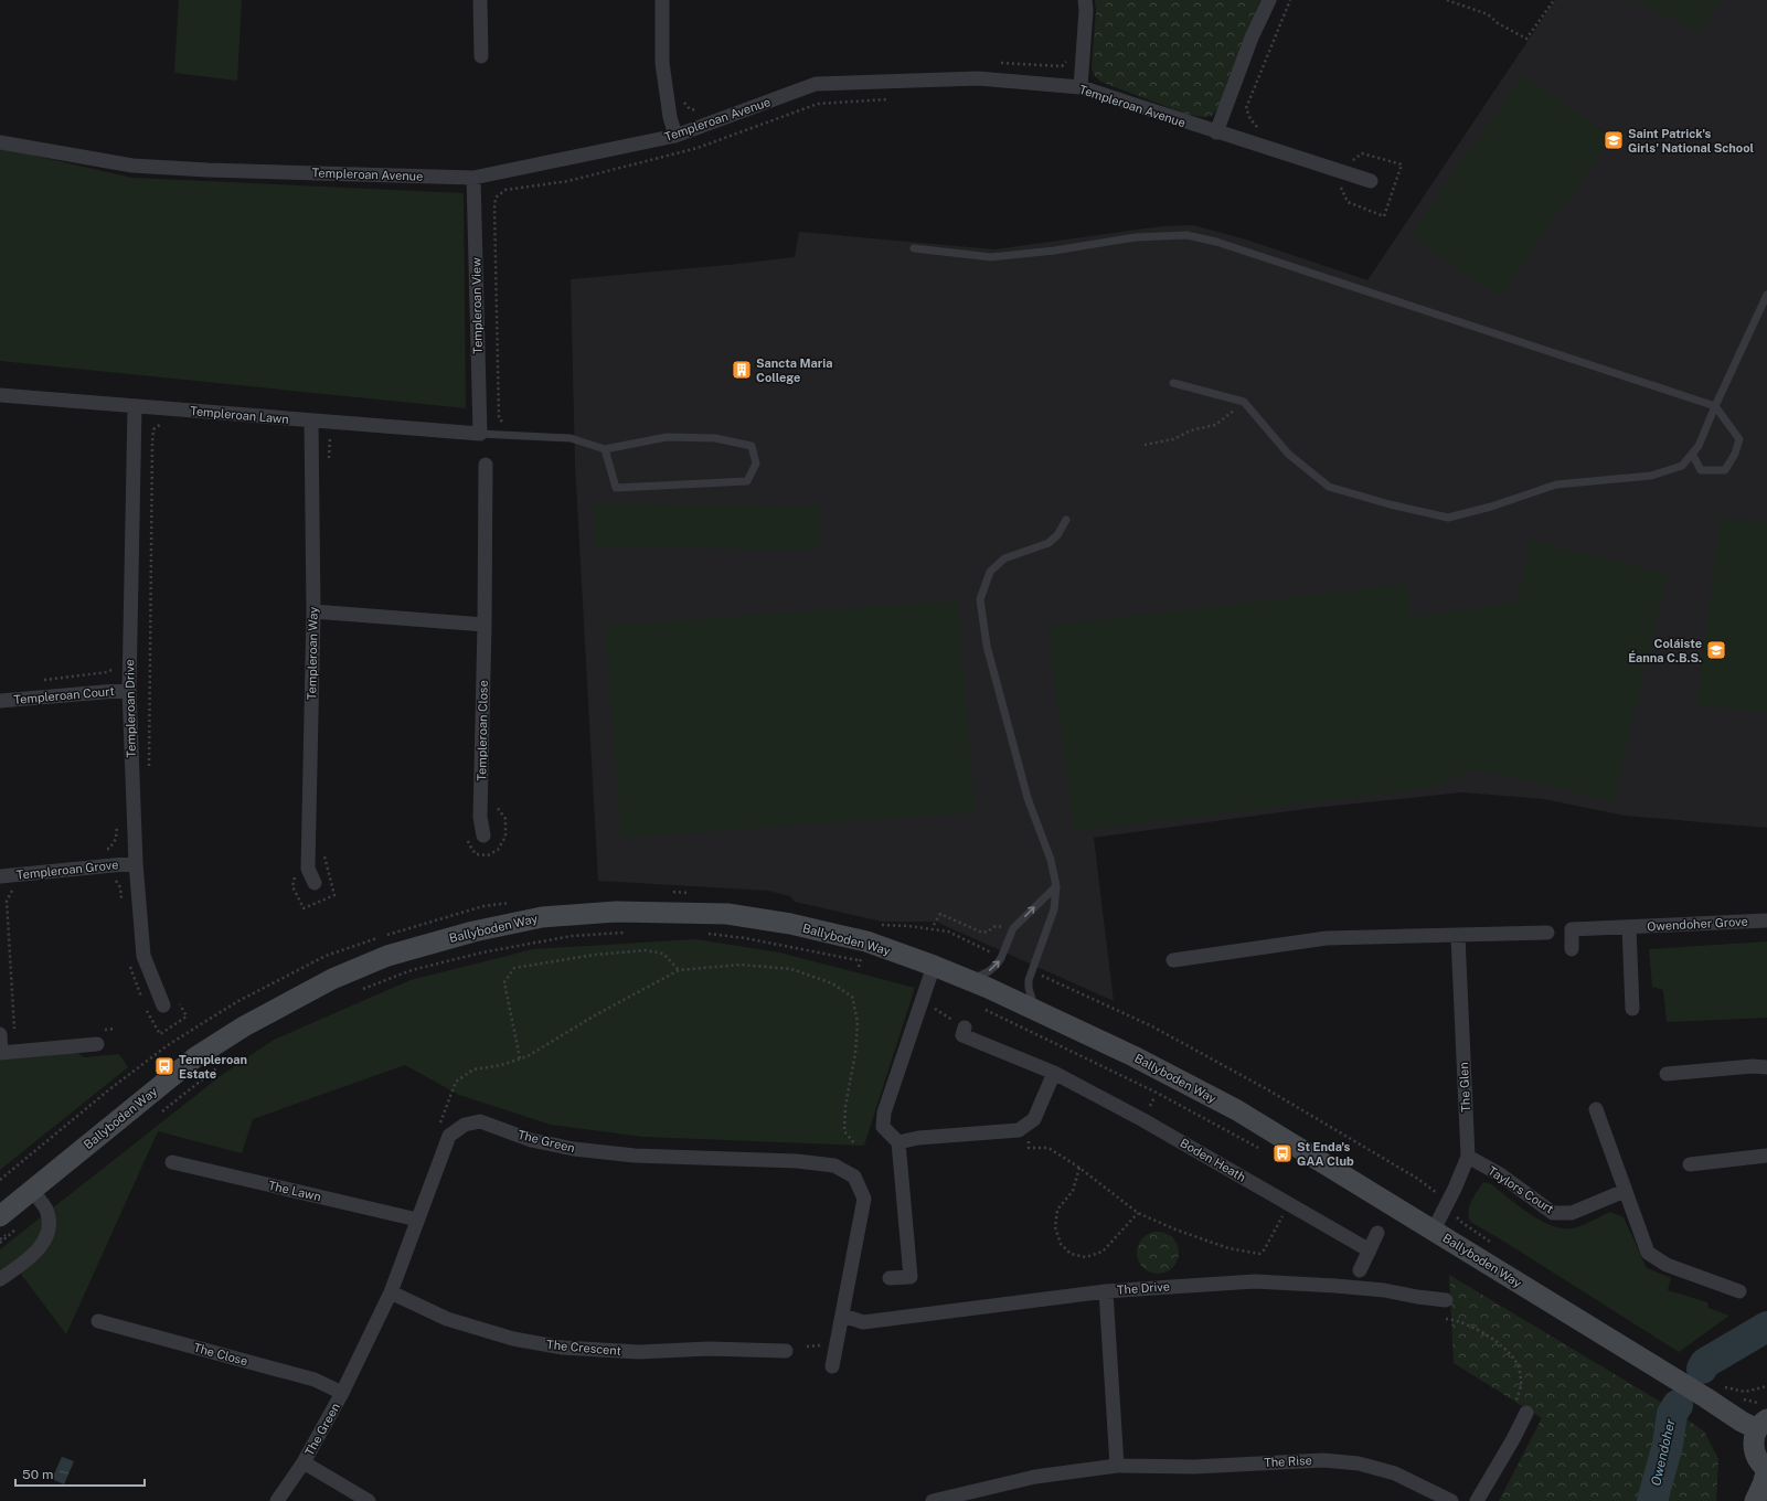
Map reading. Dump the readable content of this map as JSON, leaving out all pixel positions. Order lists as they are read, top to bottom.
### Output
{
  "streets": {
    "main road": ["Ballyboden Way"],
    "street": [
      "Templeroan Avenue",
      "Templeroan View",
      "Templeroan Lawn",
      "Templeroan Way",
      "Templeroan Court",
      "Templeroan Drive",
      "Templeroan Close",
      "Templeroan Grove",
      "Owendoher Grove",
      "The Glen",
      "The Green",
      "Boden Heath",
      "Taylors Court",
      "The Lawn",
      "The Drive",
      "The Crescent",
      "The Close",
      "The Rise"
    ]
  },
  "crossings": [
    ["Templeroan Avenue", "Templeroan View"],
    ["Templeroan View", "Templeroan Lawn"],
    ["Templeroan Lawn", "Templeroan Way"],
    ["Templeroan Lawn", "Templeroan Drive"],
    ["Templeroan Court", "Templeroan Drive"],
    ["Templeroan Drive", "Templeroan Grove"],
    ["Ballyboden Way", "The Glen"],
    ["The Glen", "Taylors Court"],
    ["The Green", "The Lawn"],
    ["The Green", "The Drive"],
    ["The Green", "The Crescent"],
    ["The Green", "The Close"]
  ],
  "water": ["Owendoher"],
  "places": {
    "school or university": ["Saint Patrick's Girls' National School", "Coláiste Éanna C.B.S."],
    "building": ["Sancta Maria College"],
    "bus stop": ["Templeroan Estate", "St Enda's GAA Club"]
  },
  "scale_bar": "50 m"
}
